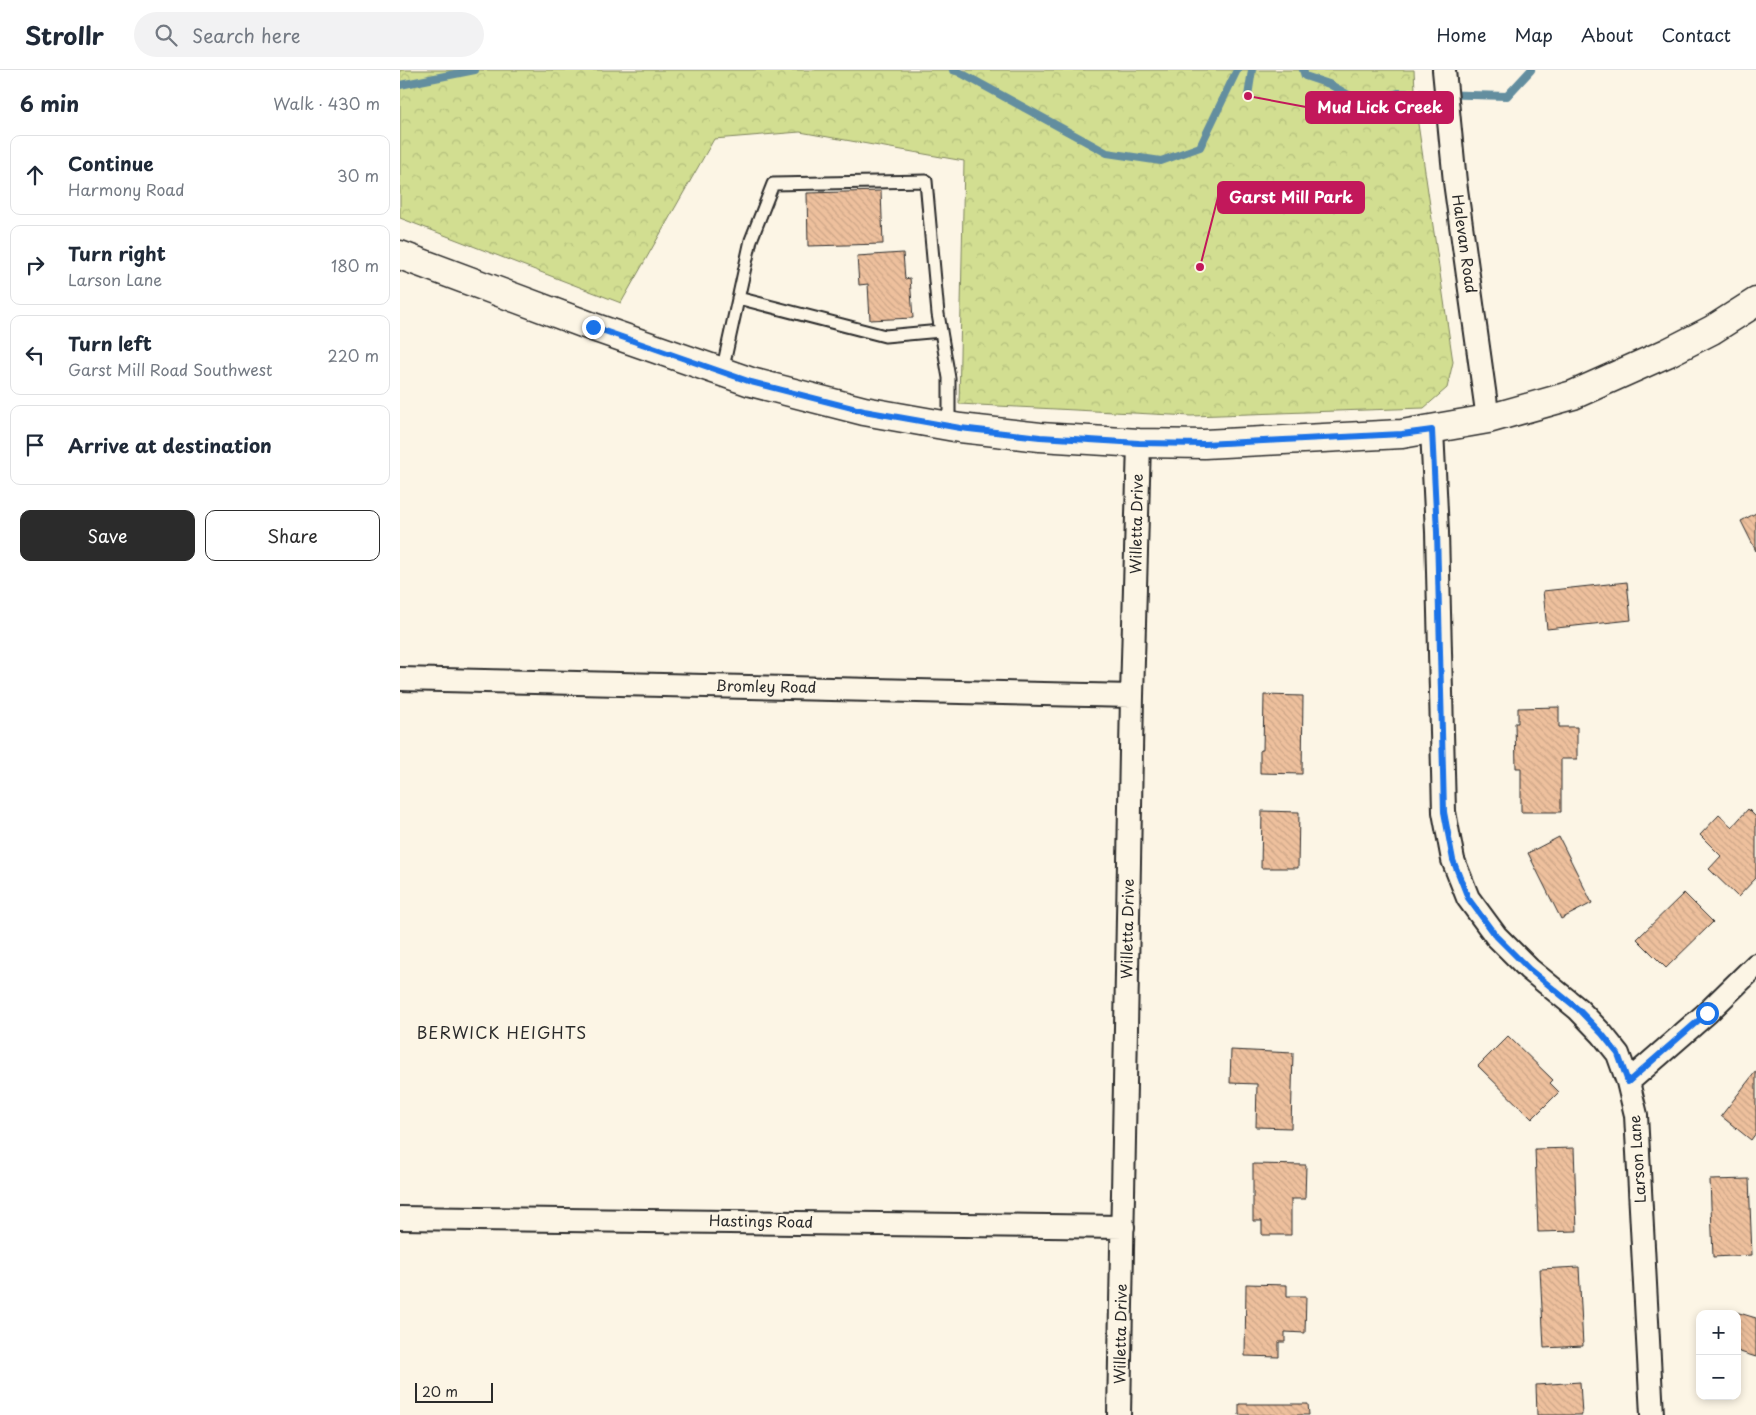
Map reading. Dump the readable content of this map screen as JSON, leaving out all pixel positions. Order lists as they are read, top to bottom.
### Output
{
  "streets": {
    "street": [
      "Halevan Road",
      "Willetta Drive",
      "Bromley Road",
      "Larson Lane",
      "Hastings Road"
    ]
  },
  "crossings": [
    ["Willetta Drive", "Bromley Road"],
    ["Willetta Drive", "Hastings Road"]
  ],
  "districts": ["BERWICK HEIGHTS"],
  "places": ["Mud Lick Creek", "Garst Mill Park"],
  "scale_bar": "20 m",
  "page": {
    "header": "Strollr",
    "search": "Search here",
    "nav": [
      "Home",
      "Map",
      "About",
      "Contact"
    ],
    "heading": ["6 min", "Walk · 430 m"],
    "list": [
      ["Continue", "Harmony Road", "30 m"],
      ["Turn right", "Larson Lane", "180 m"],
      ["Turn left", "Garst Mill Road Southwest", "220 m"],
      "Arrive at destination"
    ],
    "buttons": ["Save", "Share"],
    "map_buttons": ["+", "−"],
    "scale": "20 m"
  }
}
